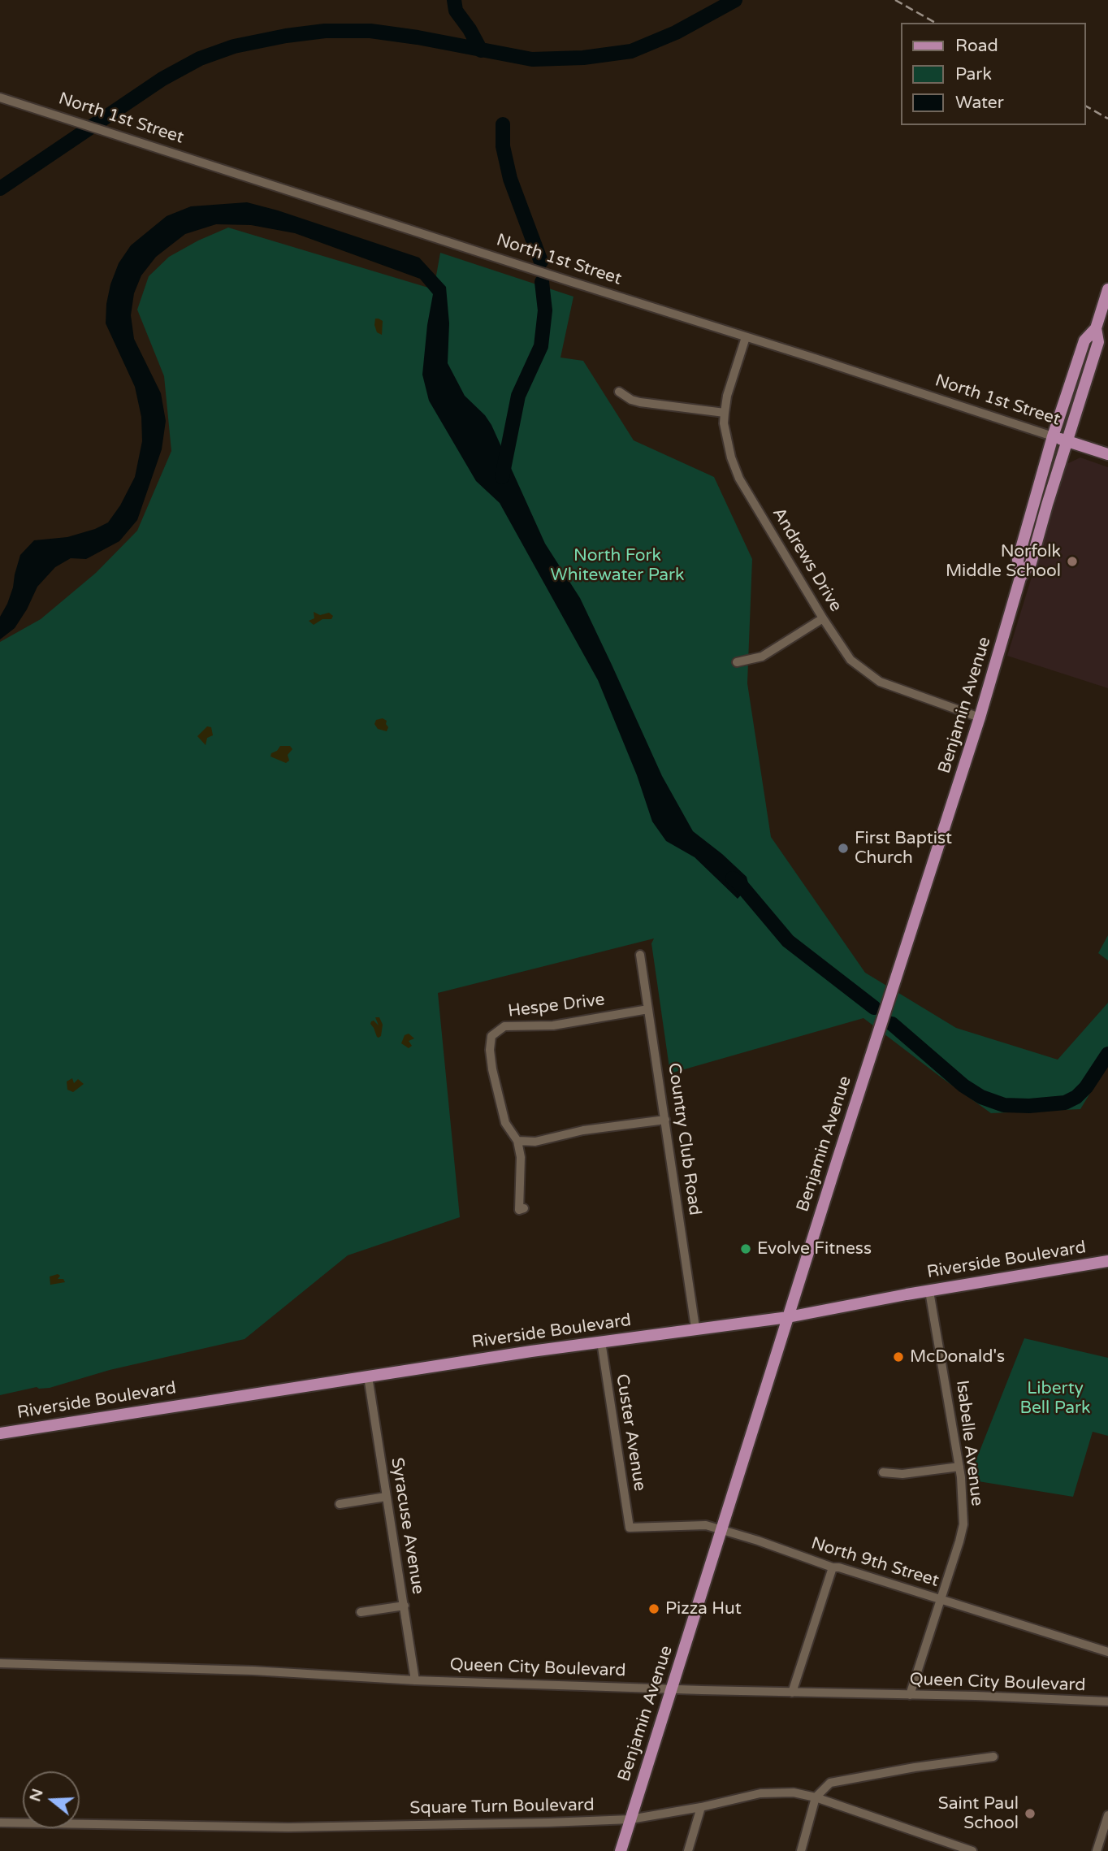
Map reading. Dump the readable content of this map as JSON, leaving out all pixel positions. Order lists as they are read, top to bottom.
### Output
{
  "streets": {
    "main road": ["North 1st Street", "Benjamin Avenue", "Riverside Boulevard"],
    "street": [
      "Andrews Drive",
      "Hespe Drive",
      "Country Club Road",
      "Custer Avenue",
      "Isabelle Avenue",
      "Syracuse Avenue",
      "North 9th Street",
      "Queen City Boulevard",
      "Square Turn Boulevard"
    ]
  },
  "crossings": [
    ["North 1st Street", "Andrews Drive"],
    ["North 1st Street", "Benjamin Avenue"],
    ["Andrews Drive", "Benjamin Avenue"],
    ["Benjamin Avenue", "Riverside Boulevard"],
    ["Benjamin Avenue", "North 9th Street"],
    ["Benjamin Avenue", "Queen City Boulevard"],
    ["Benjamin Avenue", "Square Turn Boulevard"],
    ["Hespe Drive", "Country Club Road"],
    ["Country Club Road", "Riverside Boulevard"],
    ["Riverside Boulevard", "Custer Avenue"],
    ["Riverside Boulevard", "Isabelle Avenue"],
    ["Riverside Boulevard", "Syracuse Avenue"],
    ["Custer Avenue", "North 9th Street"],
    ["Isabelle Avenue", "North 9th Street"],
    ["Isabelle Avenue", "Queen City Boulevard"],
    ["Syracuse Avenue", "Queen City Boulevard"]
  ],
  "parks": ["North Fork Whitewater Park", "Liberty Bell Park"],
  "places": [
    "Norfolk Middle School",
    "First Baptist Church",
    "Evolve Fitness",
    "McDonald's",
    "Pizza Hut",
    "Saint Paul School"
  ],
  "legend": ["Road", "Park", "Water"],
  "north": "left"
}
